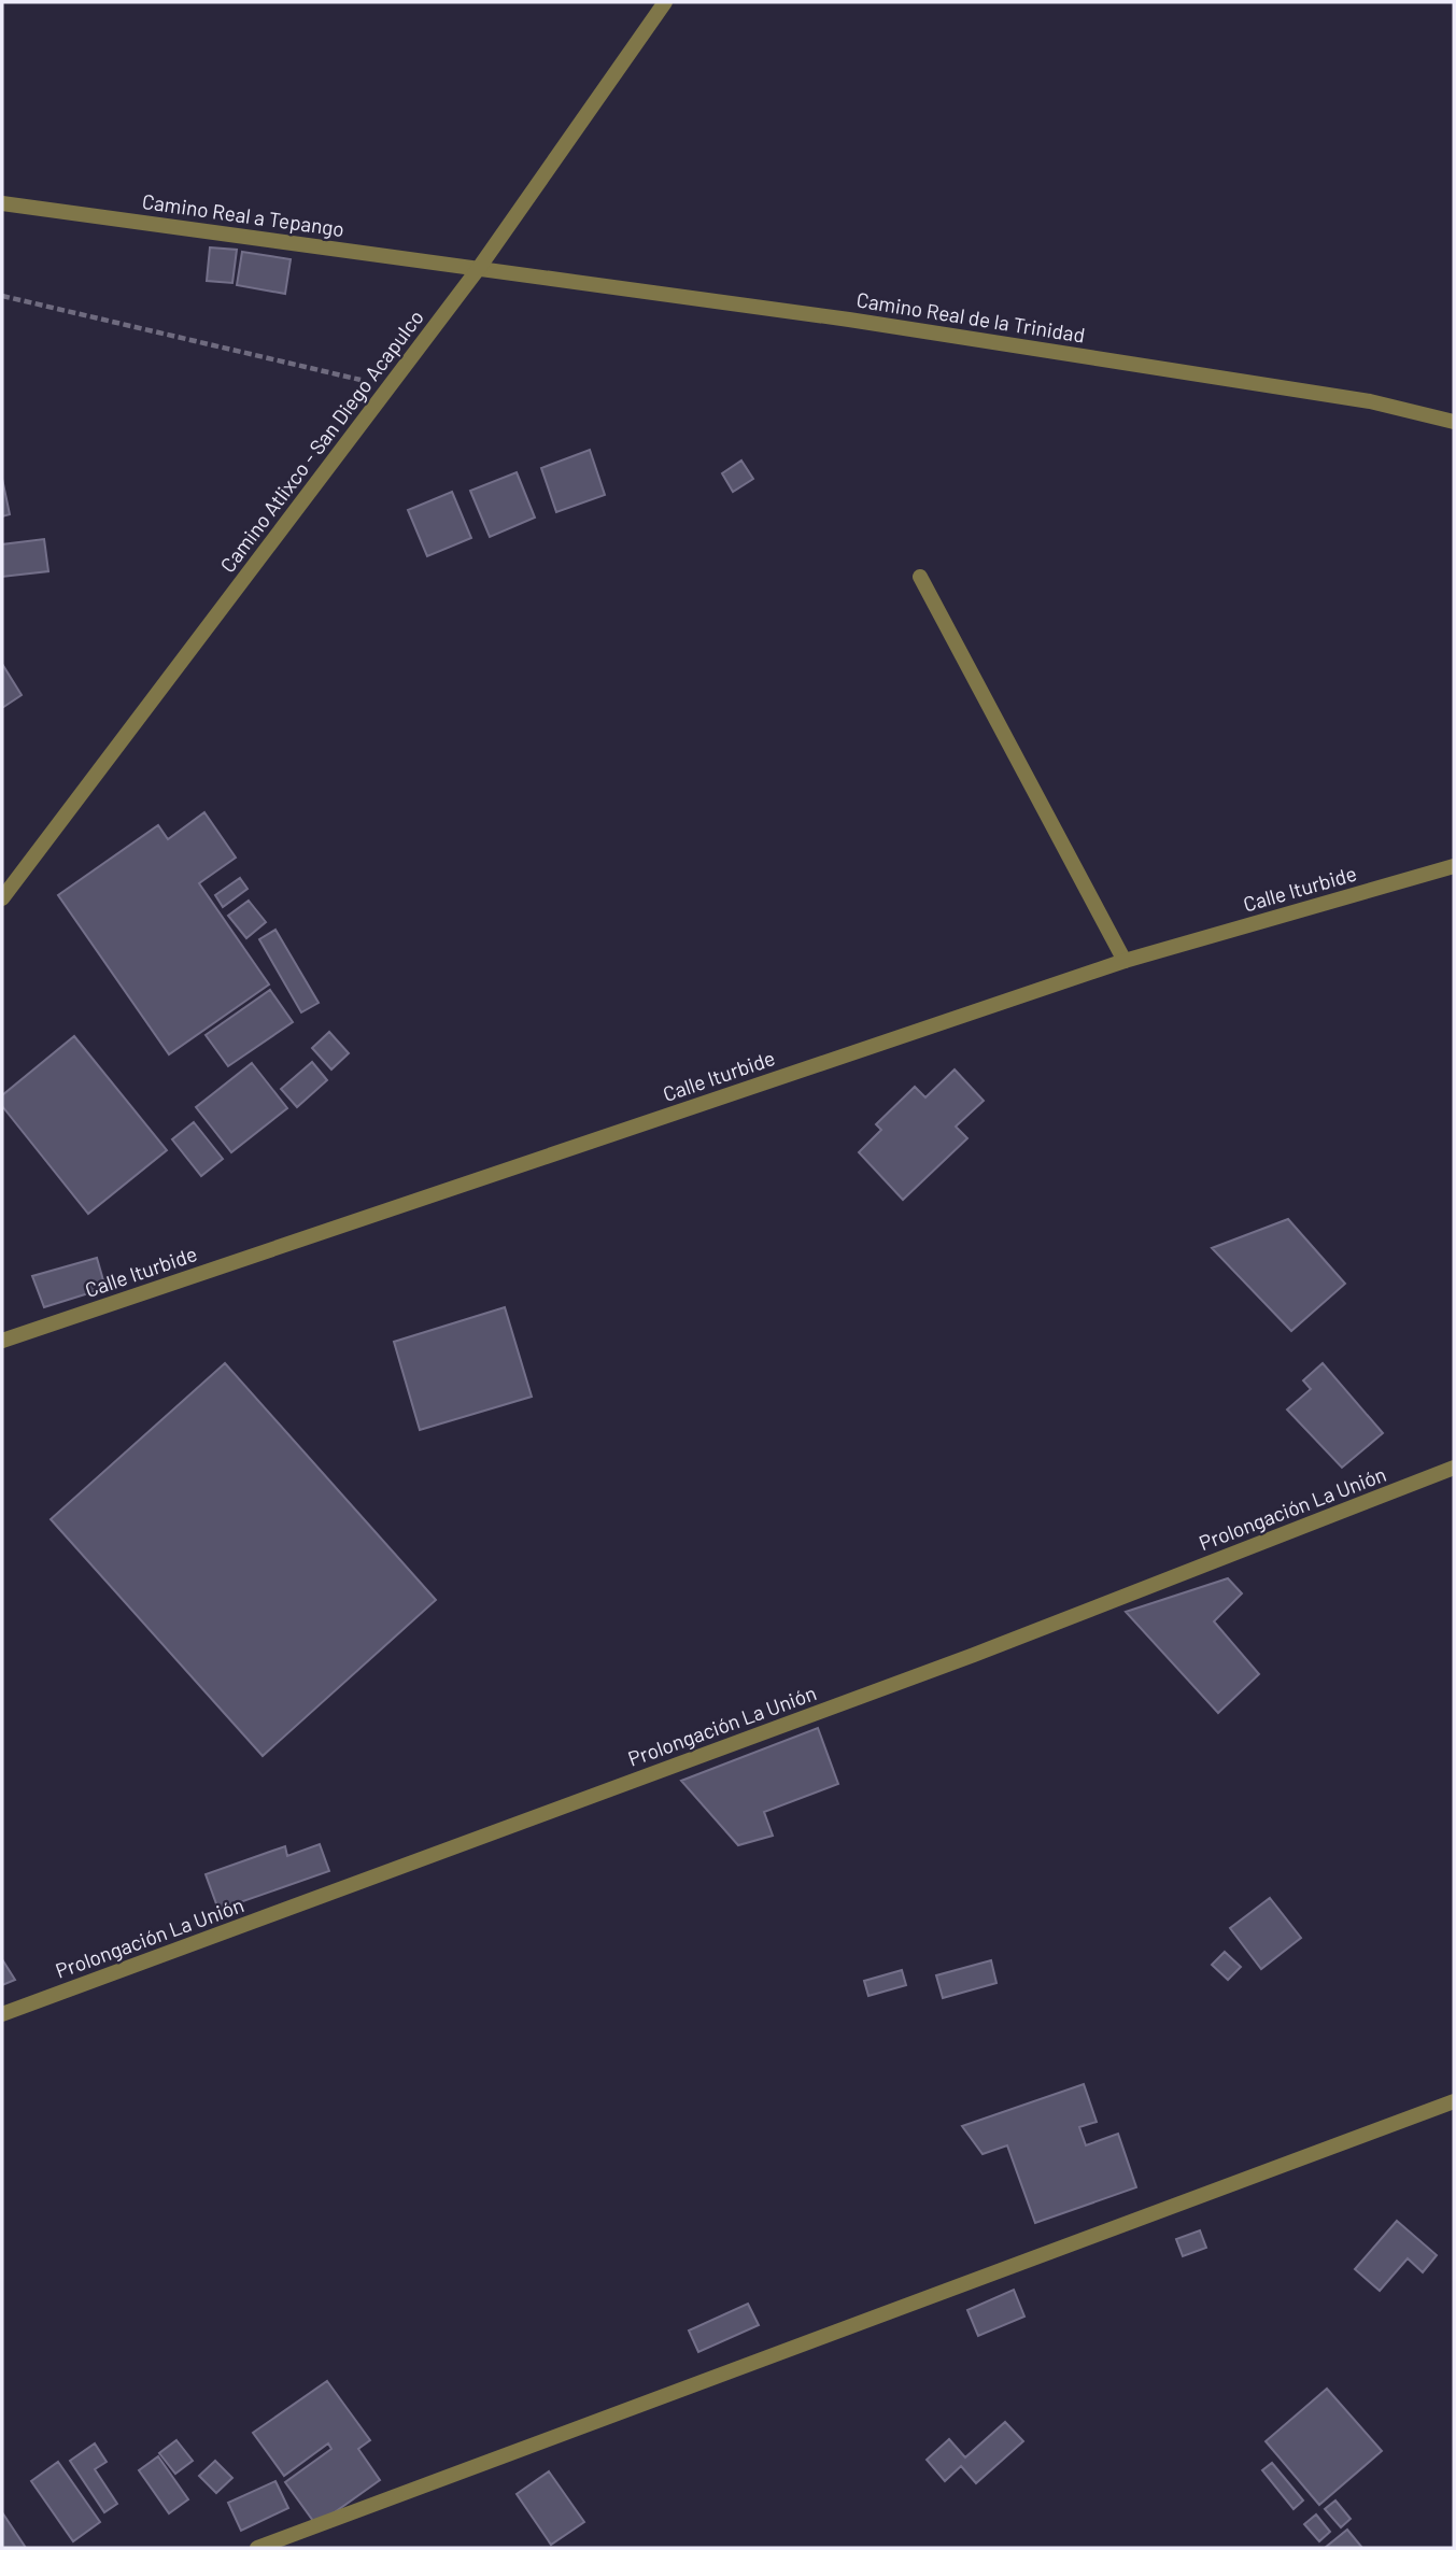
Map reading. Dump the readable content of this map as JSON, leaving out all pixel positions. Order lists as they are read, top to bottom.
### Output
{
  "streets": {
    "street": [
      "Camino Real a Tepango",
      "Camino Real de la Trinidad",
      "Camino Atlixco - San Diego Acapulco",
      "Calle Iturbide",
      "Prolongación La Unión"
    ]
  },
  "crossings": [
    ["Camino Real a Tepango", "Camino Real de la Trinidad"],
    ["Camino Real a Tepango", "Camino Atlixco - San Diego Acapulco"],
    ["Camino Real de la Trinidad", "Camino Atlixco - San Diego Acapulco"]
  ]
}
